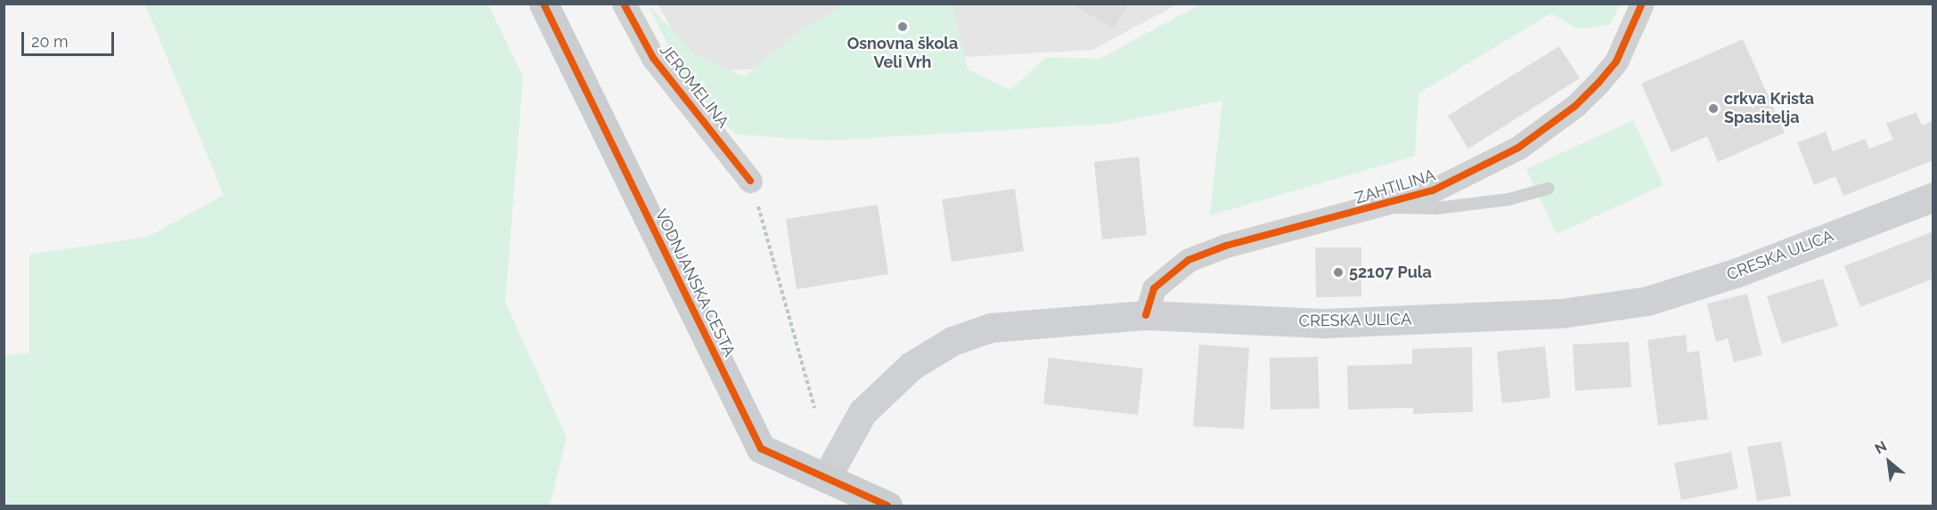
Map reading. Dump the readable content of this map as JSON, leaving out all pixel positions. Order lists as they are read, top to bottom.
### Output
{
  "streets": {
    "main road": ["CRESKA ULICA", "VODNJANSKA CESTA"],
    "street": ["JEROMELINA", "ZAHTILINA"]
  },
  "crossings": [
    ["ZAHTILINA", "CRESKA ULICA"],
    ["CRESKA ULICA", "VODNJANSKA CESTA"]
  ],
  "places": ["Osnovna škola Veli Vrh", "crkva Krista Spasitelja", "52107 Pula"],
  "scale_bar": "20 m",
  "north": "top left"
}
